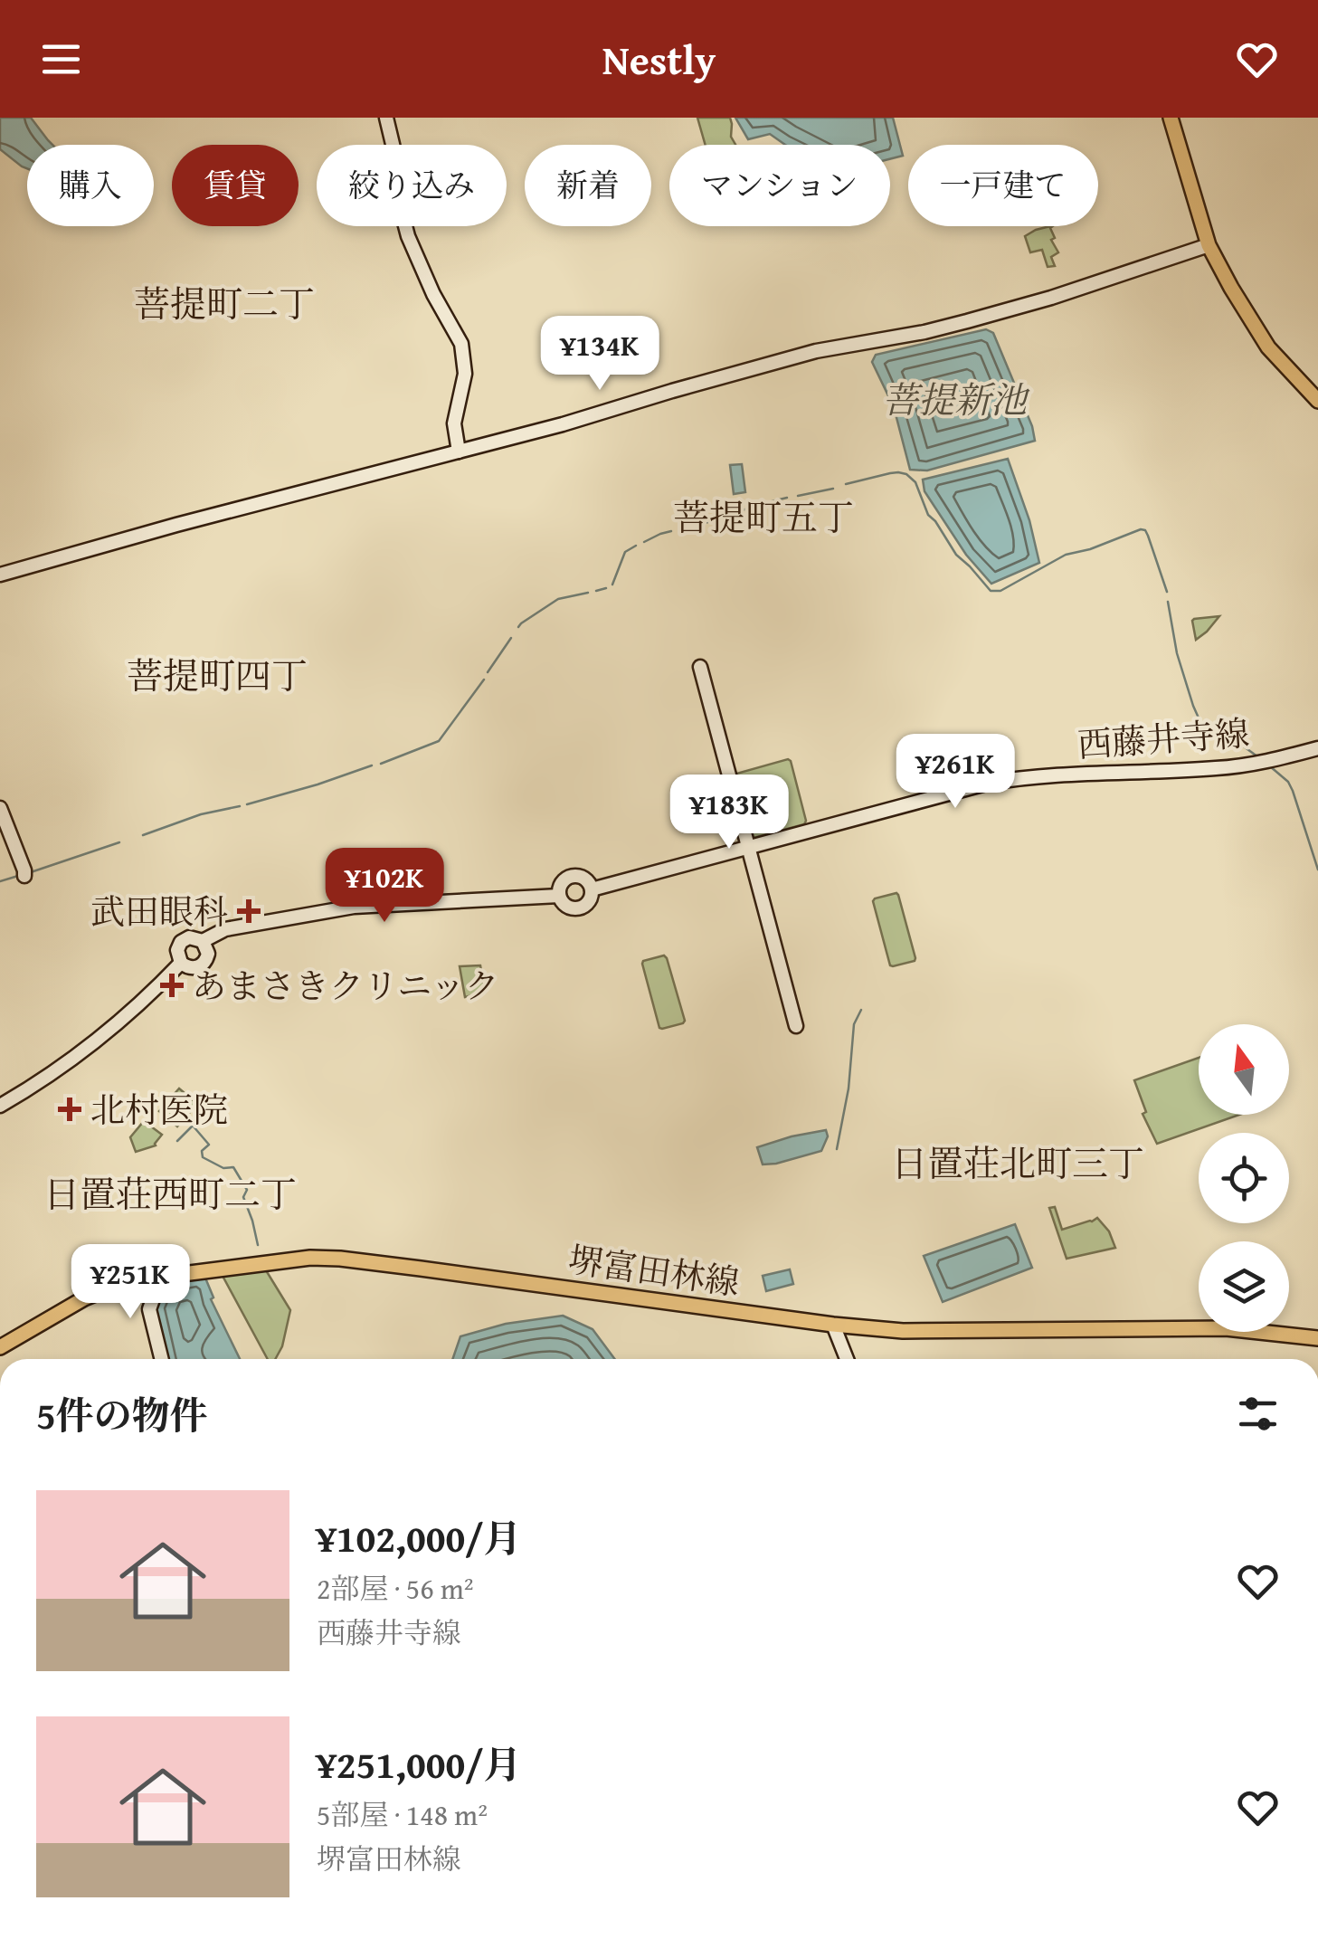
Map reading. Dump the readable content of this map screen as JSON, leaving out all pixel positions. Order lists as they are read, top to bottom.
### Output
{
  "streets": {
    "main road": ["堺富田林線"],
    "street": ["西藤井寺線"]
  },
  "districts": [
    "菩提町二丁",
    "菩提町五丁",
    "菩提町四丁",
    "日置荘北町三丁",
    "日置荘西町二丁"
  ],
  "water": ["菩提新池"],
  "places": {
    "health": ["武田眼科", "あまさきクリニック", "北村医院"]
  },
  "north": "top",
  "page": {
    "header": "Nestly",
    "chip": [
      "購入",
      "賃貸",
      "絞り込み",
      "新着",
      "マンション",
      "一戸建て"
    ],
    "price": [
      "¥134K",
      "¥261K",
      "¥183K",
      "¥102K",
      "¥251K"
    ],
    "heading": "5件の物件",
    "list": [
      {
        "name": "¥102,000/月",
        "note": "2部屋 · 56 m² · 西藤井寺線"
      },
      {
        "name": "¥251,000/月",
        "note": "5部屋 · 148 m² · 堺富田林線"
      }
    ]
  }
}
